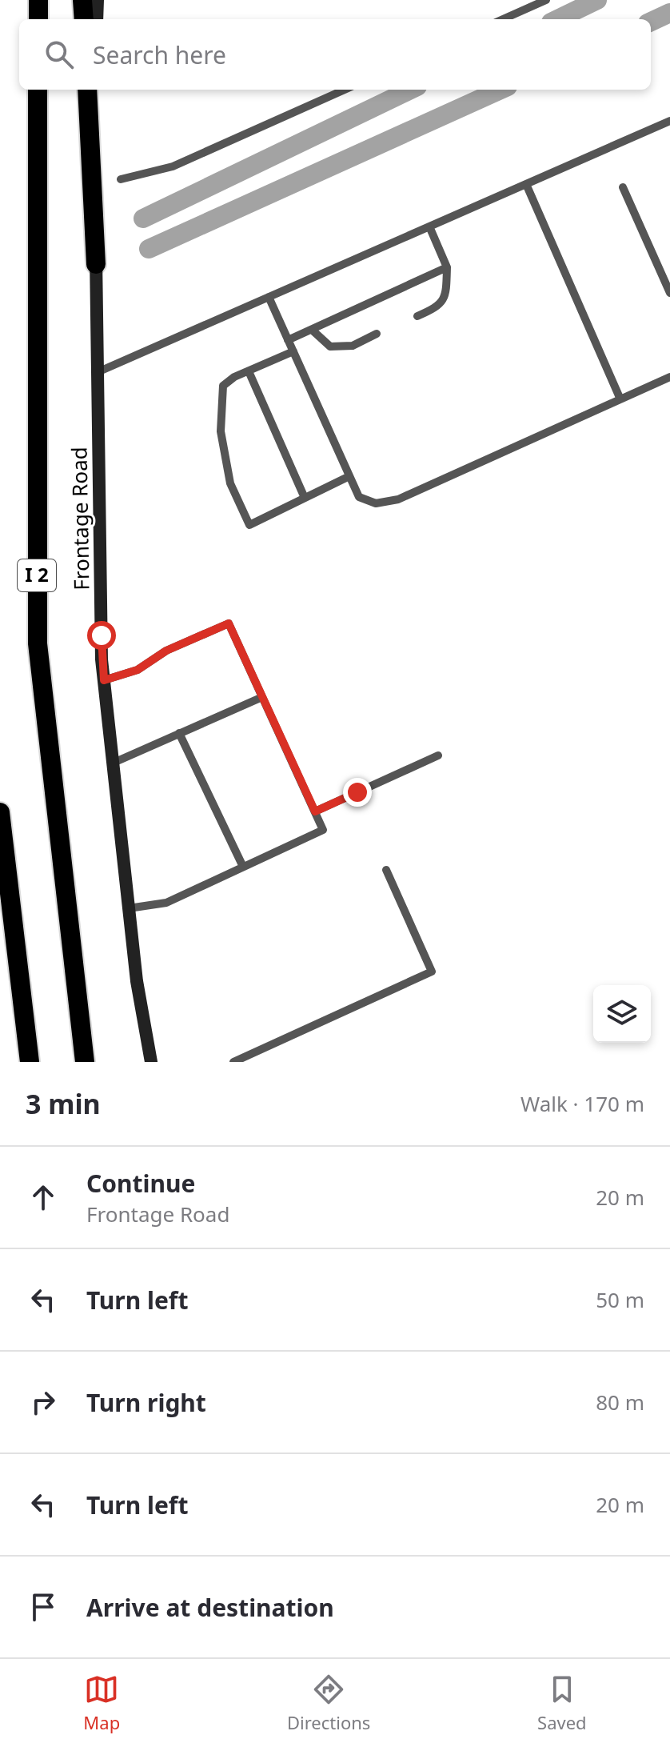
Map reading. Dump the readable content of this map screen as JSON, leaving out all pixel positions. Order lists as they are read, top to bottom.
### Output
{
  "streets": {
    "highway": ["I 2"],
    "main road": ["Frontage Road"]
  },
  "page": {
    "search": "Search here",
    "heading": ["3 min", "Walk · 170 m"],
    "list": [
      ["Continue", "Frontage Road", "20 m"],
      ["Turn left", "50 m"],
      ["Turn right", "80 m"],
      ["Turn left", "20 m"],
      "Arrive at destination"
    ],
    "nav": ["Map", "Directions", "Saved"]
  }
}
